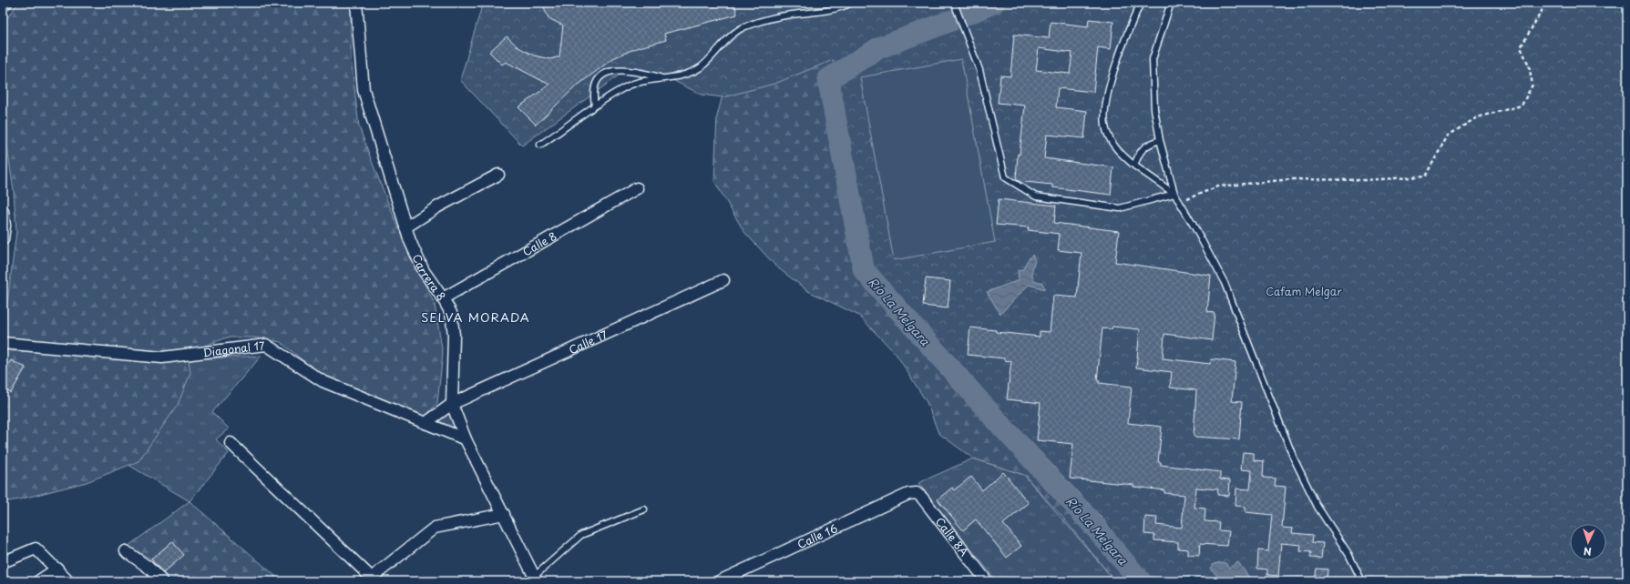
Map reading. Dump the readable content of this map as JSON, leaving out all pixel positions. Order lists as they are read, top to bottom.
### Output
{
  "streets": {
    "street": [
      "Calle 8",
      "Carrera 8",
      "Calle 17",
      "Diagonal 17",
      "Calle 16",
      "Calle 8A"
    ]
  },
  "crossings": [
    ["Calle 8", "Carrera 8"],
    ["Carrera 8", "Calle 17"],
    ["Carrera 8", "Diagonal 17"],
    ["Calle 17", "Diagonal 17"],
    ["Calle 16", "Calle 8A"]
  ],
  "districts": ["SELVA MORADA"],
  "water": ["Río La Melgara"],
  "parks": ["Cafam Melgar"],
  "north": "bottom"
}
